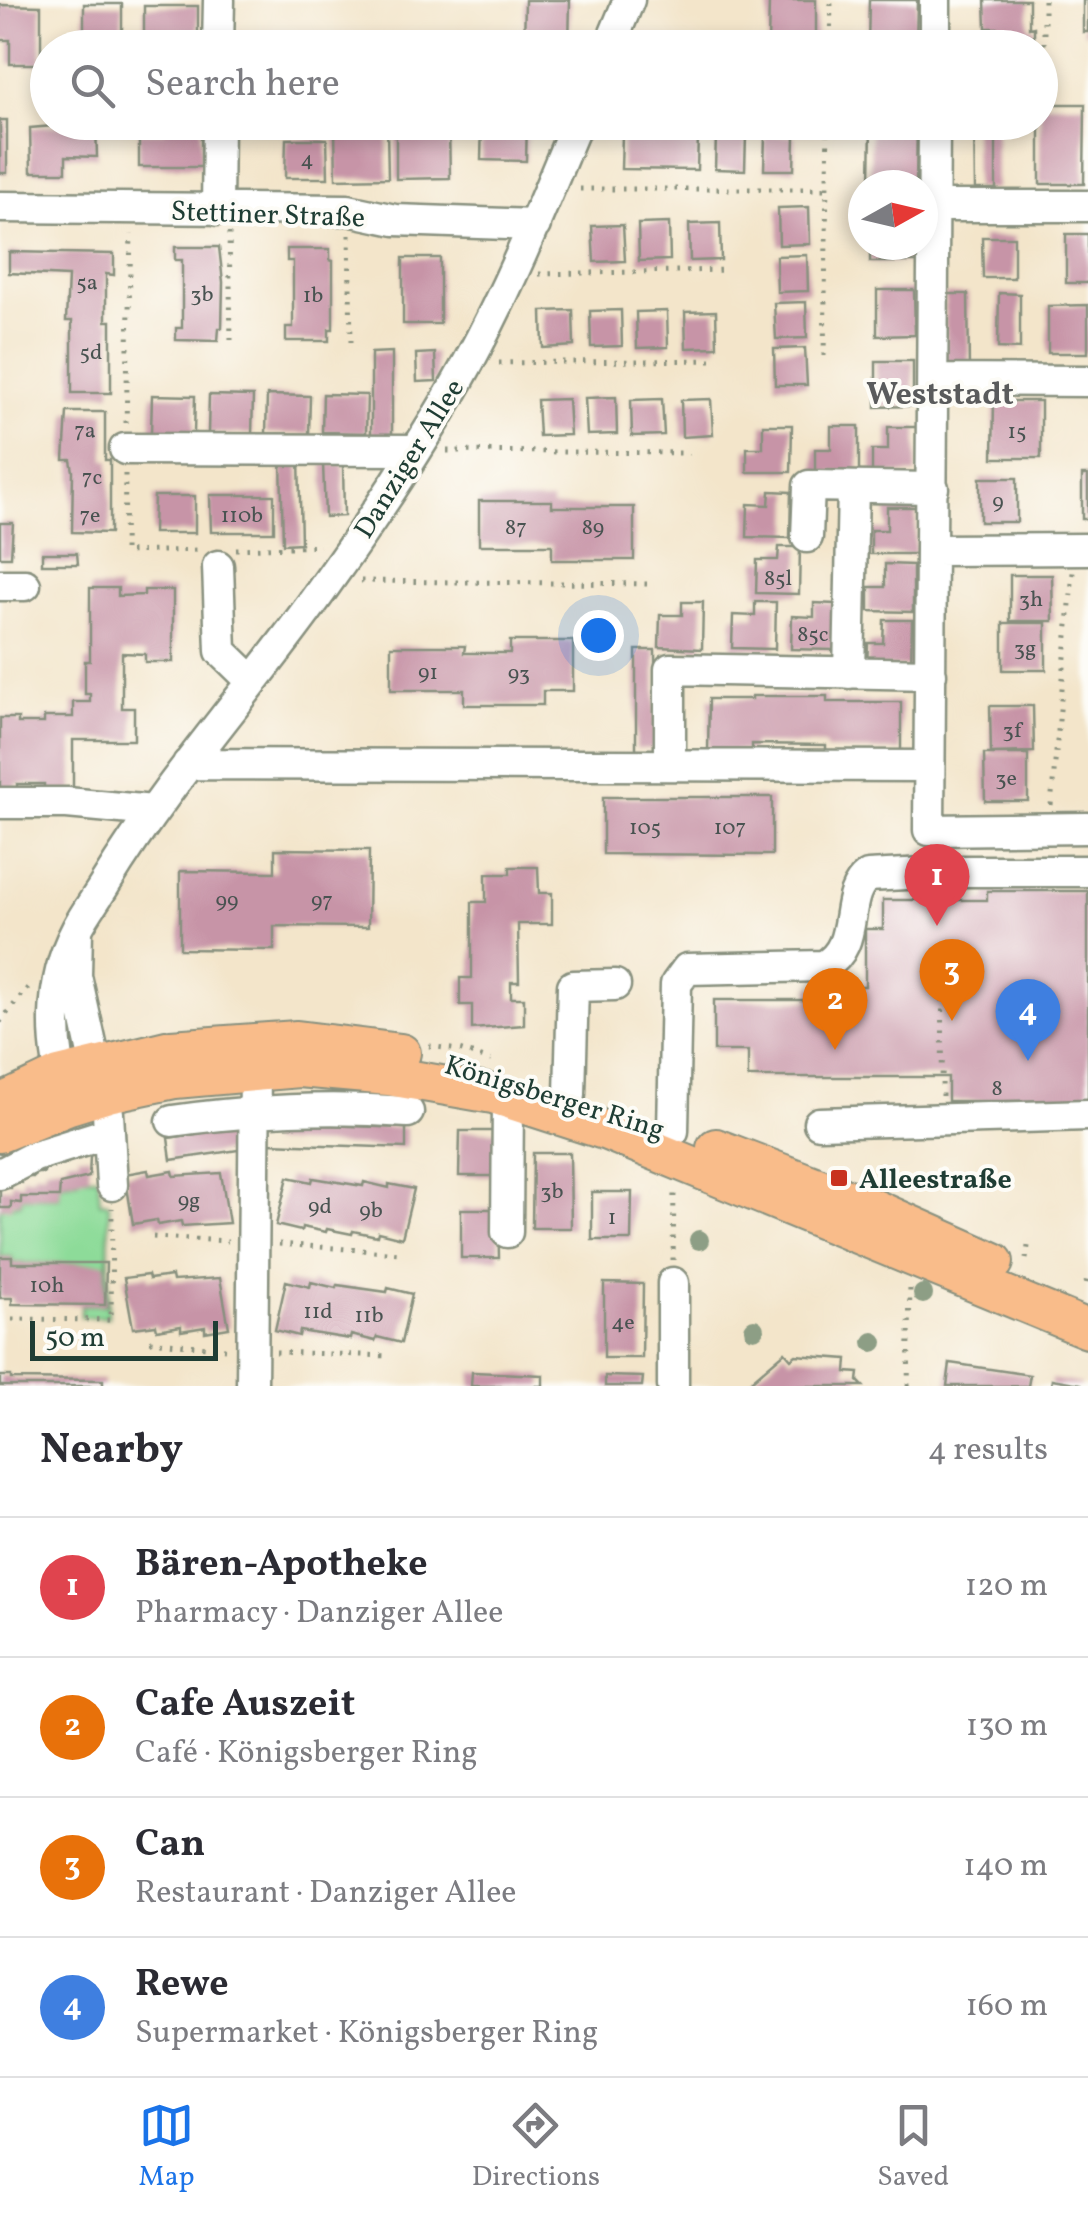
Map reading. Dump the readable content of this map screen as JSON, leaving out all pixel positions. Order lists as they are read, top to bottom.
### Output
{
  "streets": {
    "main road": ["Königsberger Ring"],
    "street": ["Stettiner Straße", "Danziger Allee"]
  },
  "crossings": [
    ["Stettiner Straße", "Danziger Allee"],
    ["Danziger Allee", "Königsberger Ring"]
  ],
  "districts": ["Weststadt"],
  "places": {
    "transit": ["Alleestraße"]
  },
  "house_numbers": [
    "4",
    "5a",
    "3b",
    "1b",
    "5d",
    "7a",
    "15",
    "7c",
    "9",
    "7e",
    "110b",
    "87",
    "89",
    "85l",
    "3h",
    "85c",
    "3g",
    "91",
    "93",
    "3f",
    "3e",
    "105",
    "107",
    "99",
    "97",
    "8",
    "3b",
    "9g",
    "9d",
    "9b",
    "1",
    "10h",
    "11d",
    "11b",
    "4e"
  ],
  "scale_bar": "50 m",
  "north": "right",
  "page": {
    "search": "Search here",
    "pins": [
      "1",
      "3",
      "2",
      "4"
    ],
    "scale": "50 m",
    "heading": ["Nearby", "4 results"],
    "list": [
      {
        "mark": "1",
        "name": "Bären-Apotheke",
        "note": "Pharmacy · Danziger Allee",
        "value": "120 m"
      },
      {
        "mark": "2",
        "name": "Cafe Auszeit",
        "note": "Café · Königsberger Ring",
        "value": "130 m"
      },
      {
        "mark": "3",
        "name": "Can",
        "note": "Restaurant · Danziger Allee",
        "value": "140 m"
      },
      {
        "mark": "4",
        "name": "Rewe",
        "note": "Supermarket · Königsberger Ring",
        "value": "160 m"
      }
    ],
    "nav": ["Map", "Directions", "Saved"]
  }
}
